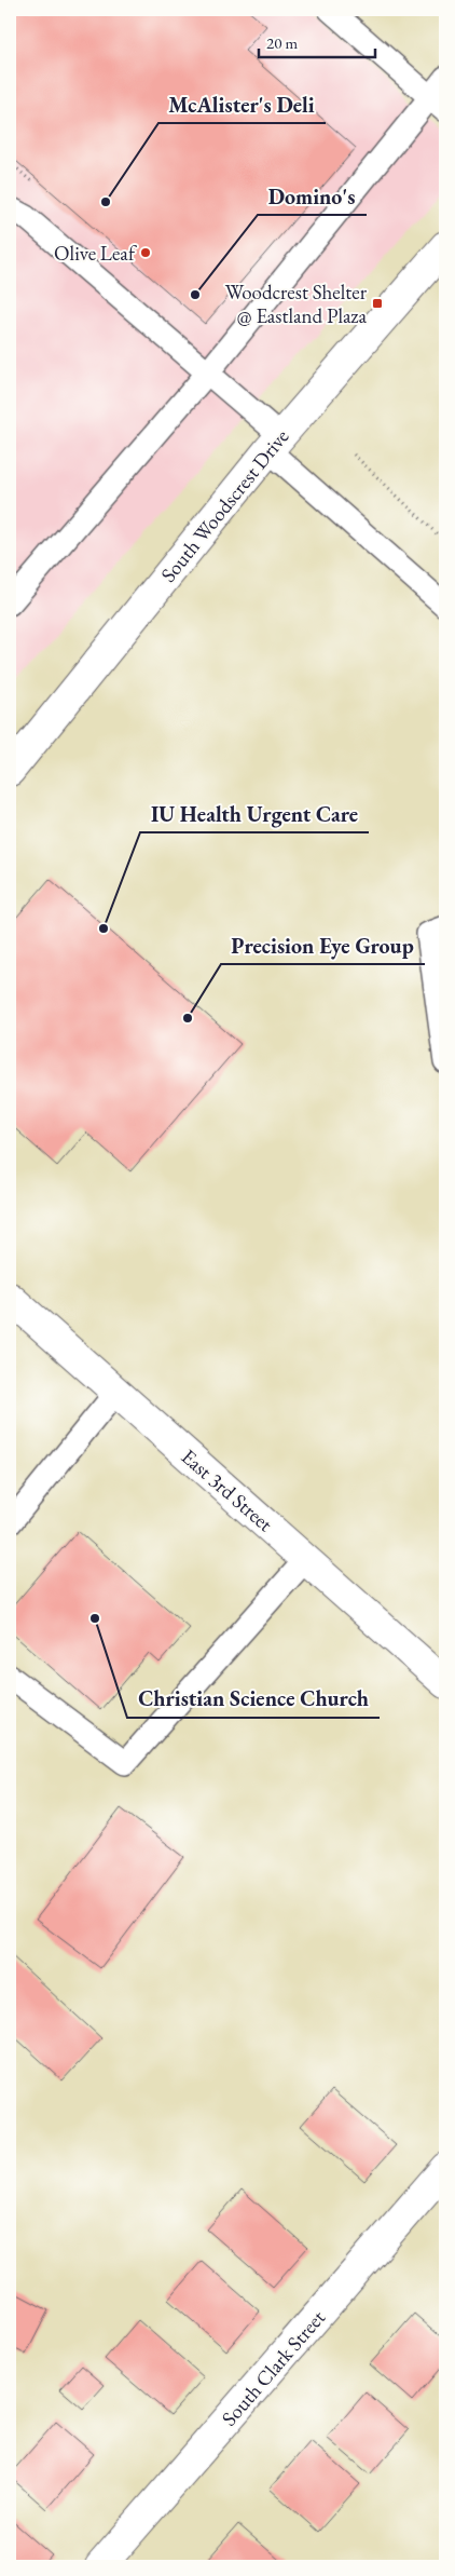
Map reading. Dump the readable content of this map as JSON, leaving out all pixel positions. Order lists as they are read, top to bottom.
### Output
{
  "streets": {
    "street": ["South Woodscrest Drive", "East 3rd Street", "South Clark Street"]
  },
  "places": {
    "other": [
      "McAlister's Deli",
      "Olive Leaf",
      "Domino's",
      "IU Health Urgent Care",
      "Precision Eye Group",
      "Christian Science Church"
    ],
    "transit": ["Woodcrest Shelter @ Eastland Plaza"]
  },
  "scale_bar": "20 m"
}
